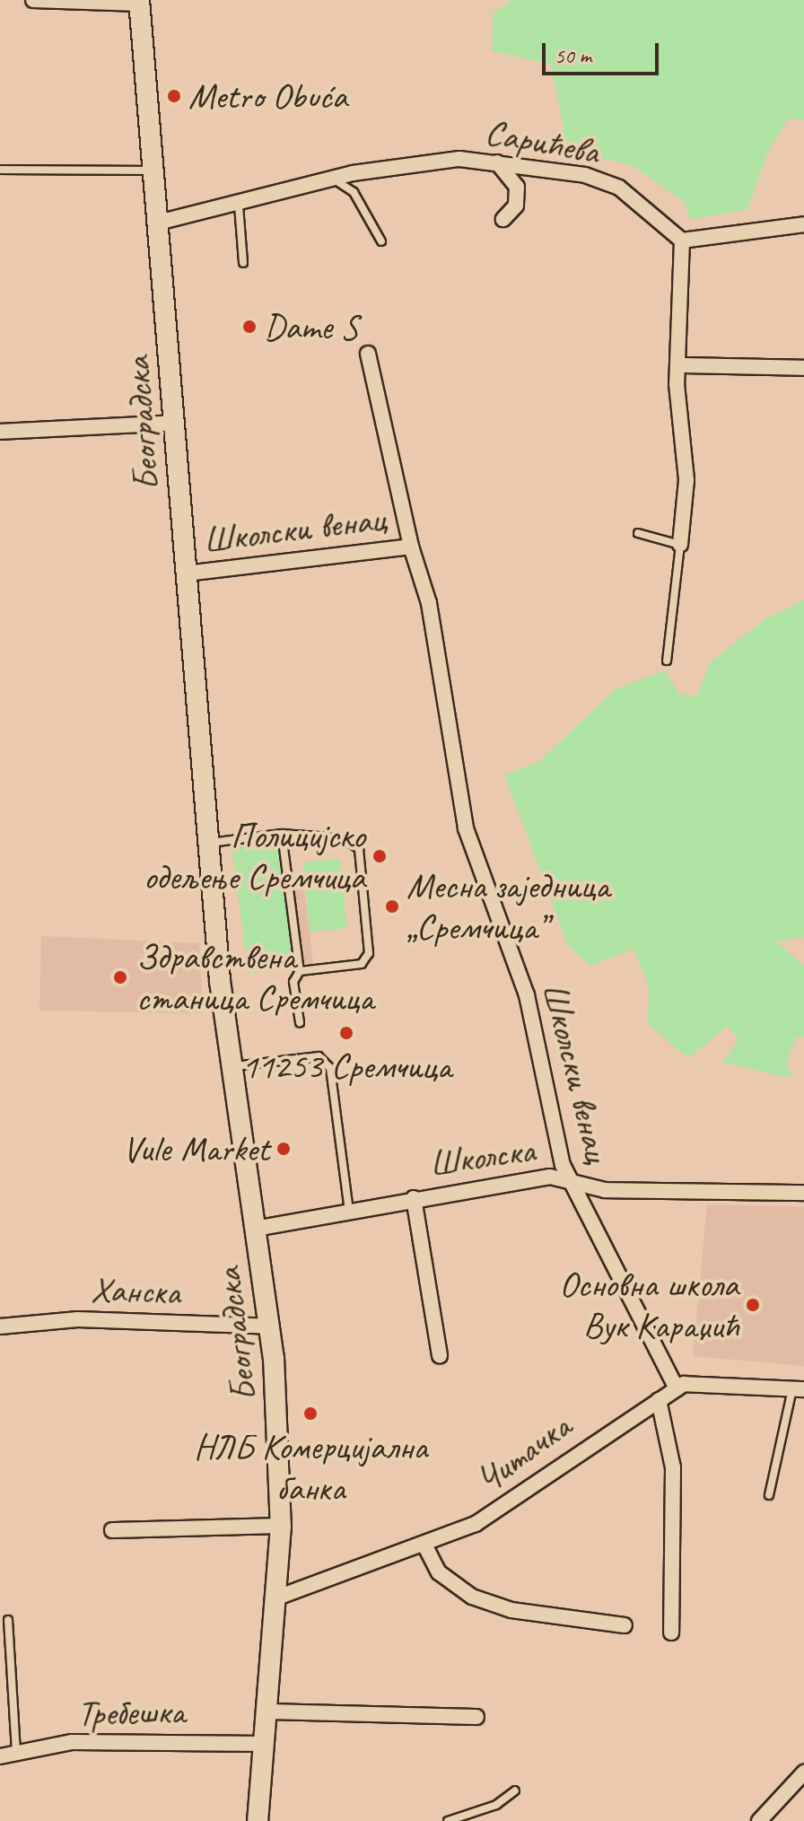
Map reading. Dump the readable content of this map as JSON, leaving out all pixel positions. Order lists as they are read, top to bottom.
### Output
{
  "streets": {
    "main road": ["Београдска"],
    "street": [
      "Сарићева",
      "Школски венац",
      "Школска",
      "Ханска",
      "Читачка",
      "Требешка"
    ]
  },
  "crossings": [
    ["Сарићева", "Београдска"],
    ["Београдска", "Школски венац"],
    ["Београдска", "Школска"],
    ["Београдска", "Ханска"],
    ["Београдска", "Читачка"],
    ["Београдска", "Требешка"],
    ["Школски венац", "Школска"],
    ["Школски венац", "Читачка"]
  ],
  "places": [
    "Metro Obuća",
    "Dame S",
    "Полицијско одељење Сремчица",
    "Месна заједница „Сремчица”",
    "Здравствена станица Сремчица",
    "11253 Сремчица",
    "Vule Market",
    "Основна школа Вук Караџић",
    "НЛБ Комерцијална банка"
  ],
  "scale_bar": "50 m"
}
